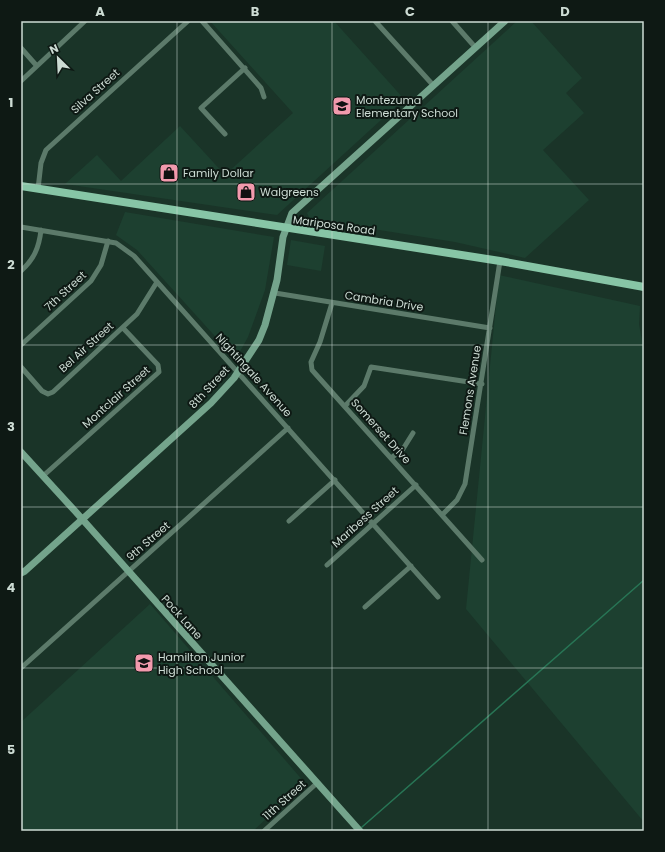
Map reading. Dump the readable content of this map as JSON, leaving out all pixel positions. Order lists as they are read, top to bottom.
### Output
{
  "streets": {
    "main road": ["Mariposa Road"],
    "street": [
      "Silva Street",
      "7th Street",
      "Cambria Drive",
      "Bel Air Street",
      "Nightingale Avenue",
      "8th Street",
      "Flemons Avenue",
      "Montclair Street",
      "Somerset Drive",
      "Maribess Street",
      "9th Street",
      "Pock Lane",
      "11th Street"
    ]
  },
  "crossings": [
    ["Silva Street", "Mariposa Road"],
    ["Mariposa Road", "8th Street"],
    ["Mariposa Road", "Flemons Avenue"],
    ["7th Street", "Nightingale Avenue"],
    ["Cambria Drive", "8th Street"],
    ["Cambria Drive", "Flemons Avenue"],
    ["Cambria Drive", "Somerset Drive"],
    ["Bel Air Street", "Nightingale Avenue"],
    ["Bel Air Street", "Montclair Street"],
    ["Nightingale Avenue", "8th Street"],
    ["Nightingale Avenue", "Maribess Street"],
    ["Nightingale Avenue", "9th Street"],
    ["8th Street", "Pock Lane"],
    ["Flemons Avenue", "Somerset Drive"],
    ["Montclair Street", "Pock Lane"],
    ["Somerset Drive", "Maribess Street"],
    ["9th Street", "Pock Lane"],
    ["Pock Lane", "11th Street"]
  ],
  "places": {
    "school or university": ["Montezuma Elementary School", "Hamilton Junior High School"],
    "shop": ["Family Dollar", "Walgreens"]
  },
  "north": "top left",
  "grid": {
    "columns": [
      "A",
      "B",
      "C",
      "D"
    ],
    "rows": [
      "1",
      "2",
      "3",
      "4",
      "5"
    ]
  }
}
